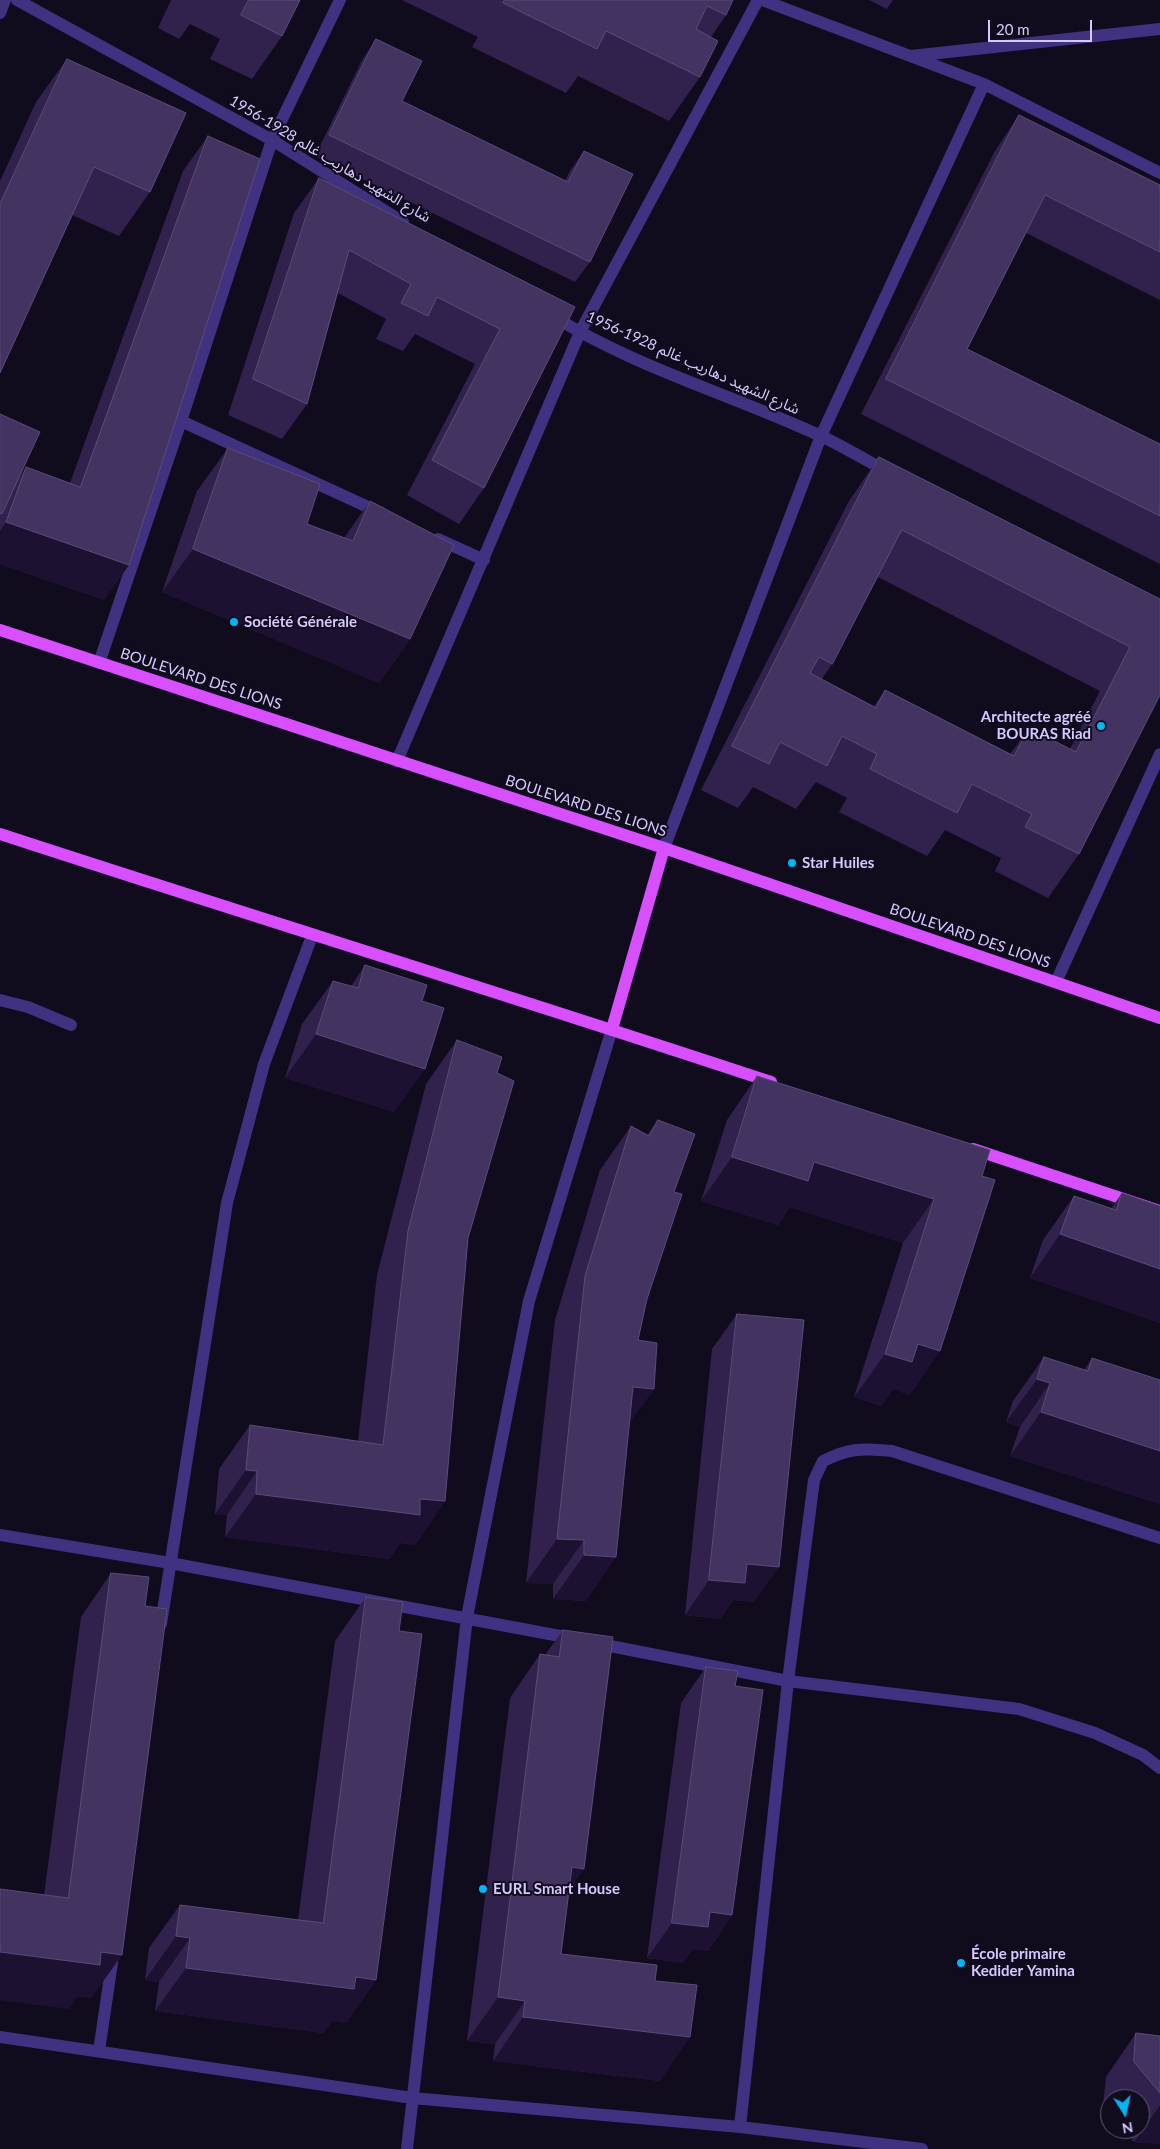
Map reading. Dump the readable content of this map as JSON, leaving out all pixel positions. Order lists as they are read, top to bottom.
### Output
{
  "streets": {
    "main road": ["BOULEVARD DES LIONS"],
    "street": ["شارع الشهيد دهاريب غالم 1928-1956"]
  },
  "places": [
    "Société Générale",
    "Architecte agréé BOURAS Riad",
    "Star Huiles",
    "EURL Smart House",
    "École primaire Kedider Yamina"
  ],
  "scale_bar": "20 m",
  "north": "bottom"
}
